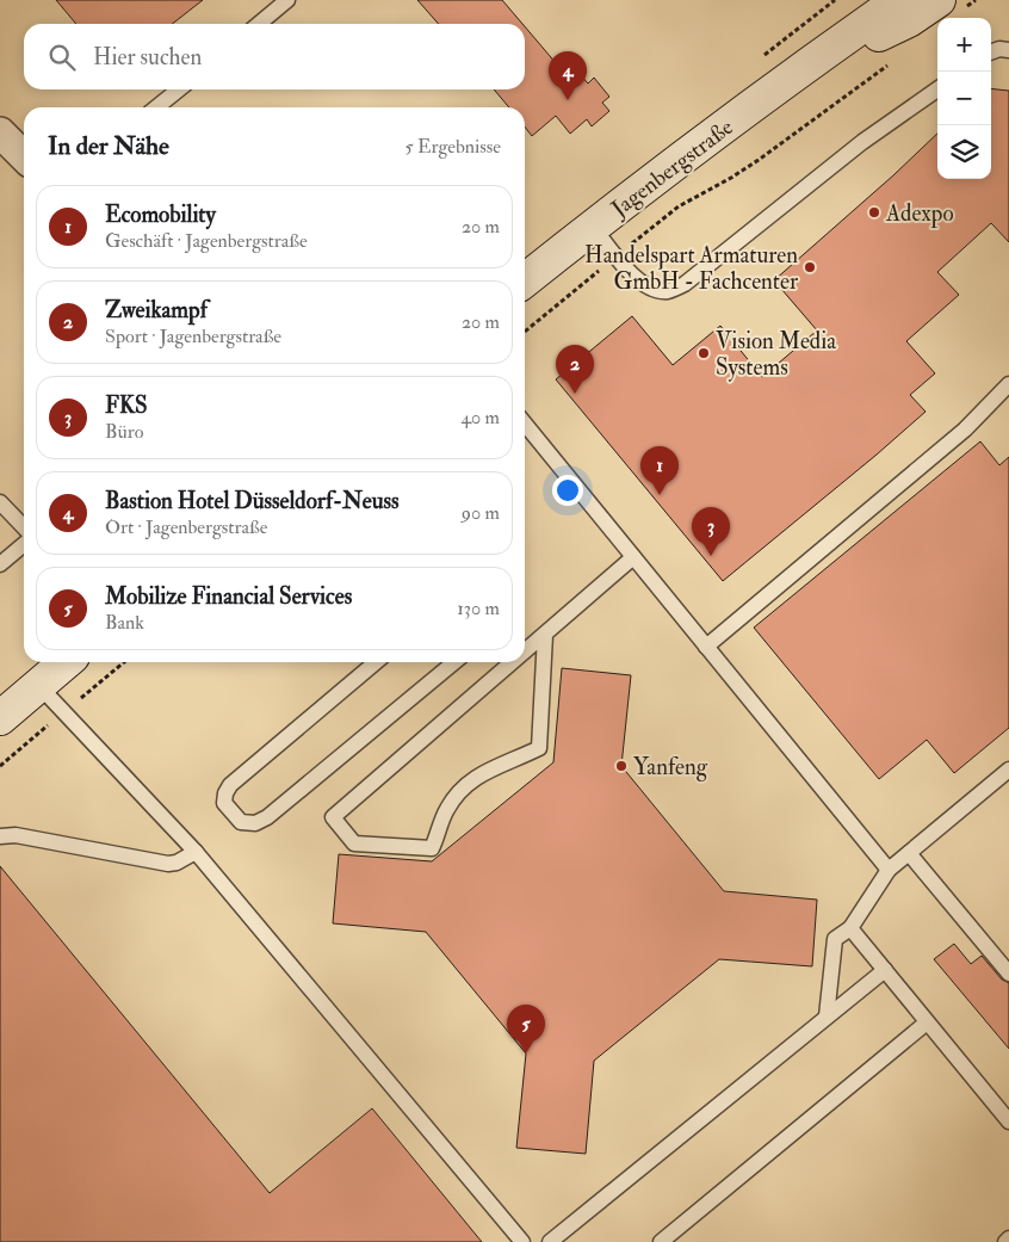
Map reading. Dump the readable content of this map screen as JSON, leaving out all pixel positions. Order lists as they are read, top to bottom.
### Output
{
  "streets": {
    "street": ["Jagenbergstraße"]
  },
  "places": [
    "Adexpo",
    "Handelspart Armaturen GmbH - Fachcenter",
    "Vision Media Systems",
    "Yanfeng"
  ],
  "page": {
    "map_buttons": ["+", "−"],
    "search": "Hier suchen",
    "pins": [
      "4",
      "2",
      "1",
      "3",
      "5"
    ],
    "heading": ["In der Nähe", "5 Ergebnisse"],
    "list": [
      {
        "mark": "1",
        "name": "Ecomobility",
        "note": "Geschäft · Jagenbergstraße",
        "value": "20 m"
      },
      {
        "mark": "2",
        "name": "Zweikampf",
        "note": "Sport · Jagenbergstraße",
        "value": "20 m"
      },
      {
        "mark": "3",
        "name": "FKS",
        "note": "Büro",
        "value": "40 m"
      },
      {
        "mark": "4",
        "name": "Bastion Hotel Düsseldorf-Neuss",
        "note": "Ort · Jagenbergstraße",
        "value": "90 m"
      },
      {
        "mark": "5",
        "name": "Mobilize Financial Services",
        "note": "Bank",
        "value": "130 m"
      }
    ]
  }
}
